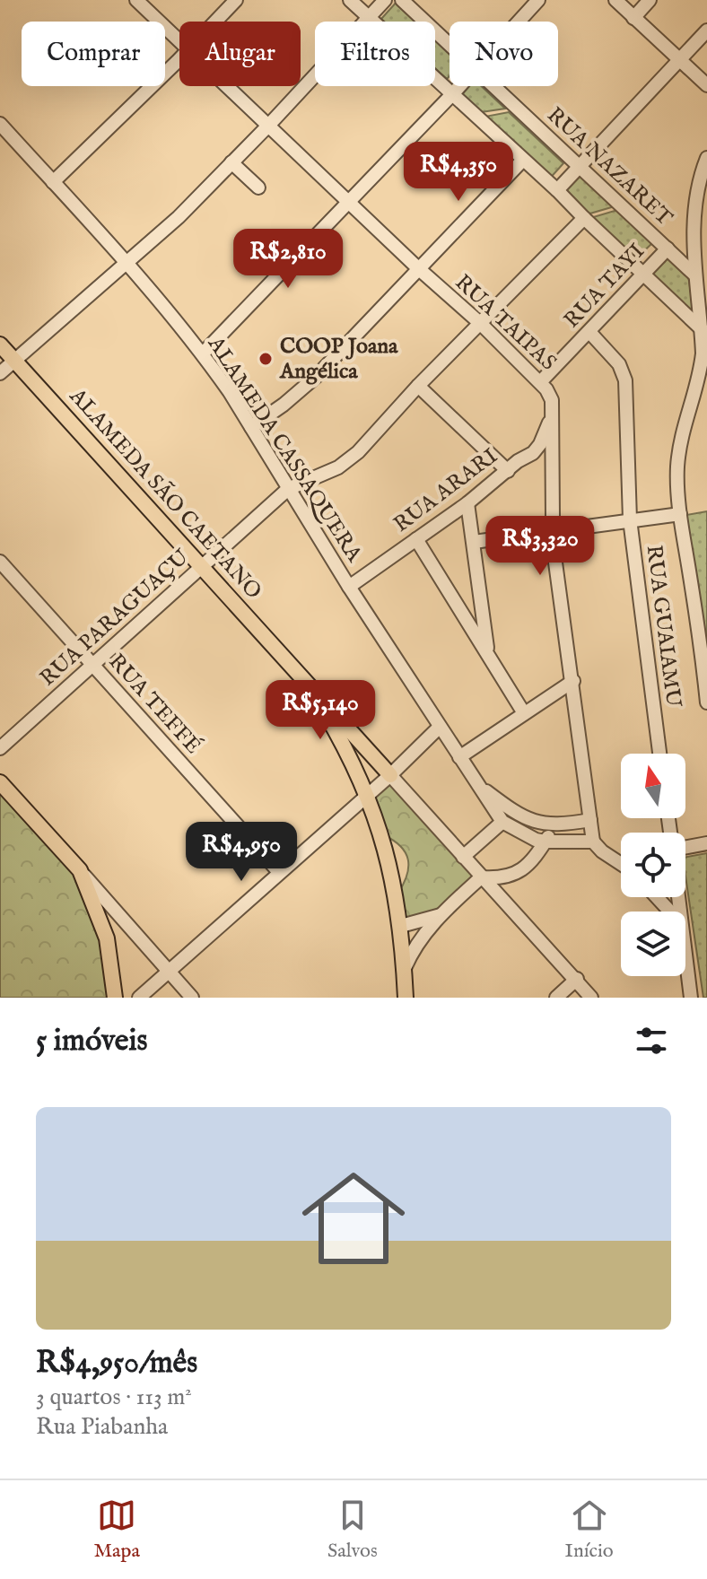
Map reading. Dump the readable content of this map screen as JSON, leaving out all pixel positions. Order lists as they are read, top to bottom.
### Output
{
  "streets": {
    "main road": ["ALAMEDA SÃO CAETANO"],
    "street": [
      "RUA NAZARET",
      "RUA TAYI",
      "RUA TAIPAS",
      "ALAMEDA CASSAQUERA",
      "RUA ARARI",
      "RUA PARAGUAÇU",
      "RUA GUAIAMU",
      "RUA TEFFÉ"
    ]
  },
  "crossings": [
    ["RUA NAZARET", "RUA TAYI"],
    ["RUA TAYI", "RUA TAIPAS"],
    ["RUA TAYI", "RUA GUAIAMU"],
    ["RUA TAIPAS", "RUA ARARI"],
    ["RUA TAIPAS", "RUA PARAGUAÇU"],
    ["ALAMEDA CASSAQUERA", "RUA ARARI"],
    ["ALAMEDA CASSAQUERA", "RUA PARAGUAÇU"],
    ["ALAMEDA SÃO CAETANO", "RUA PARAGUAÇU"],
    ["RUA PARAGUAÇU", "RUA TEFFÉ"]
  ],
  "places": ["COOP Joana Angélica"],
  "north": "top",
  "page": {
    "chip": [
      "Comprar",
      "Alugar",
      "Filtros",
      "Novo"
    ],
    "price": [
      "R$4,350",
      "R$2,810",
      "R$3,320",
      "R$5,140",
      "R$4,950"
    ],
    "heading": "5 imóveis",
    "list": [
      {
        "name": "R$4,950/mês",
        "note": "3 quartos · 113 m² · Rua Piabanha"
      }
    ],
    "tabs": ["Mapa", "Salvos", "Início"]
  }
}
